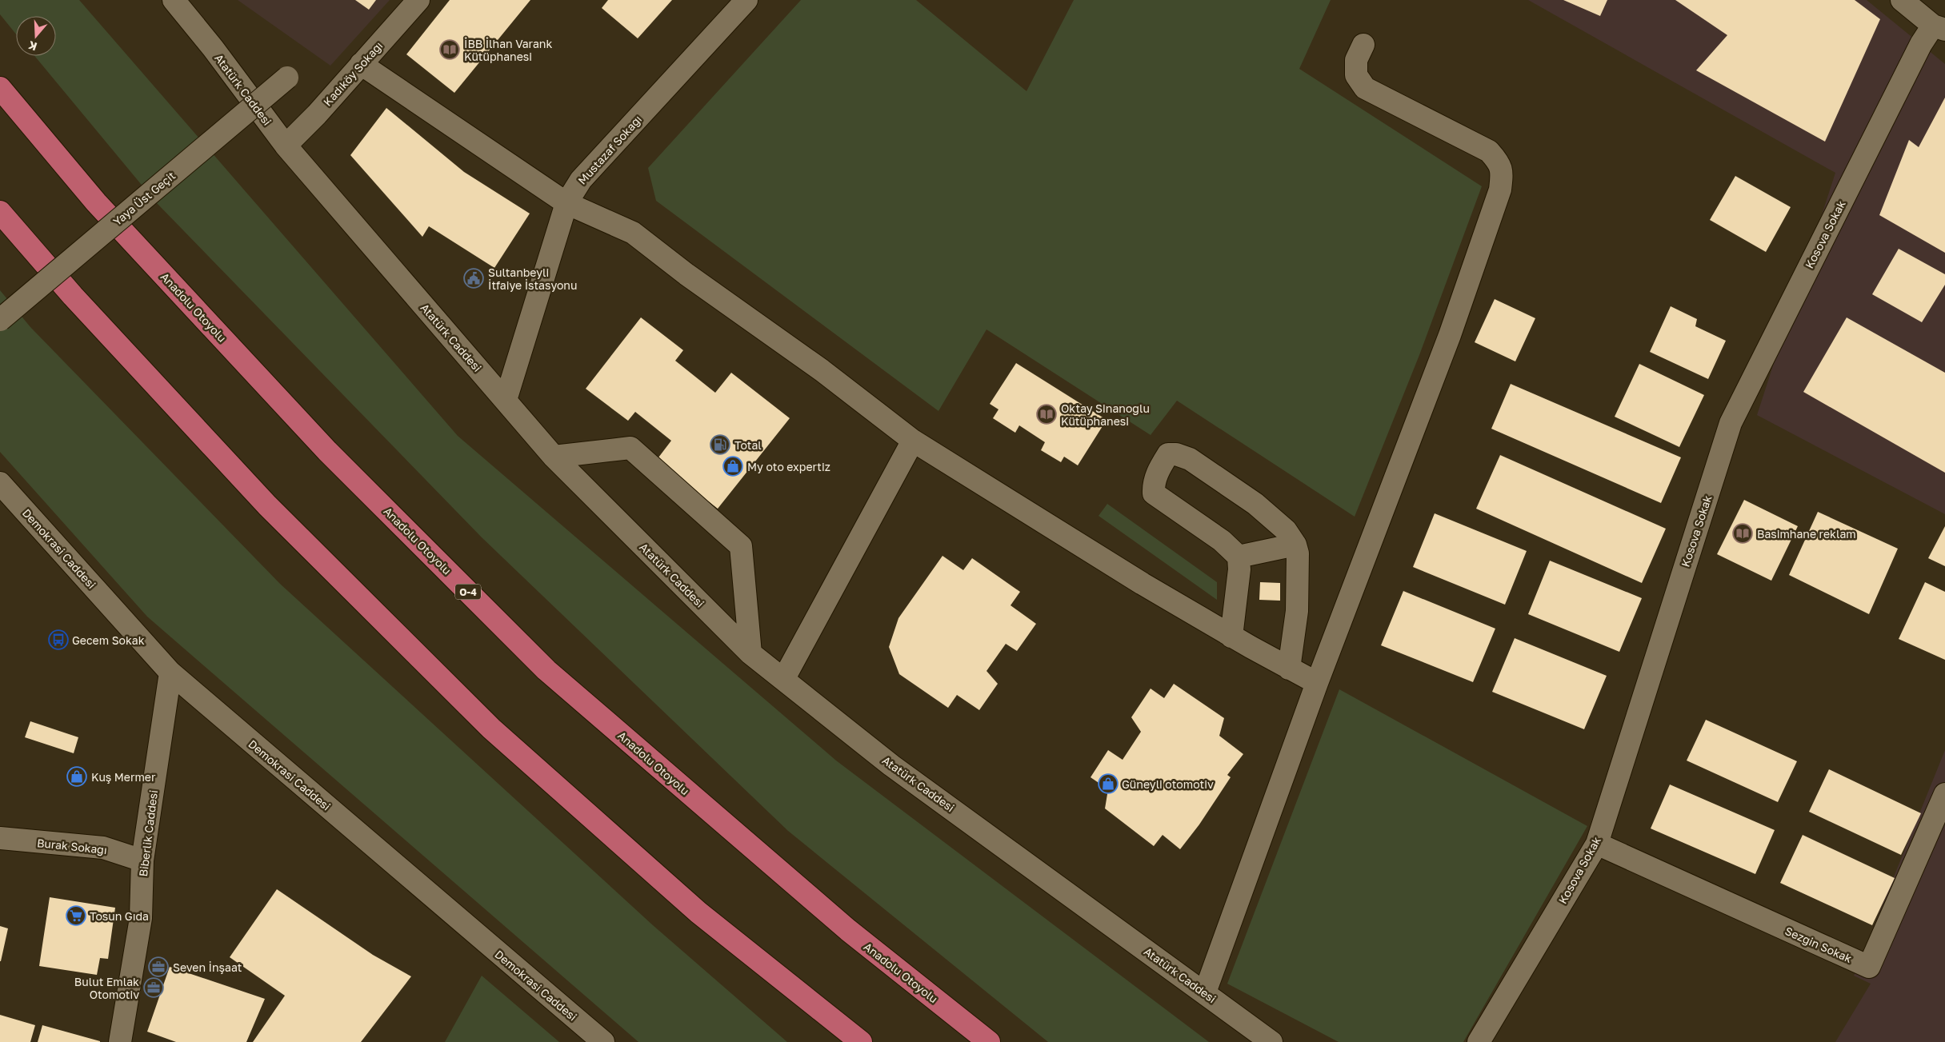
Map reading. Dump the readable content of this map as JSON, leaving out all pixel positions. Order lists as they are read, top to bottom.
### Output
{
  "streets": {
    "highway": ["Anadolu Otoyolu", "O-4"],
    "street": [
      "Kadıköy Sokağı",
      "Atatürk Caddesi",
      "Mustazaf Sokağı",
      "Yaya Üst Geçit",
      "Kosova Sokak",
      "Demokrasi Caddesi",
      "Biberlik Caddesi",
      "Burak Sokağı",
      "Sezgin Sokak"
    ]
  },
  "crossings": [
    ["Kadıköy Sokağı", "Atatürk Caddesi"],
    ["Atatürk Caddesi", "Mustazaf Sokağı"],
    ["Kosova Sokak", "Sezgin Sokak"],
    ["Demokrasi Caddesi", "Biberlik Caddesi"],
    ["Biberlik Caddesi", "Burak Sokağı"]
  ],
  "places": {
    "library": ["İBB İlhan Varank Kütüphanesi", "Oktay Sinanoğlu Kütüphanesi", "Basimhane reklam"],
    "public building": ["Sultanbeyli İtfaiye İstasyonu"],
    "fuel station": ["Total"],
    "shop": ["My oto expertiz", "Kuş Mermer", "Güneyli otomotiv"],
    "bus stop": ["Gecem Sokak"],
    "supermarket": ["Tosun Gıda"],
    "office": ["Seven İnşaat", "Bulut Emlak Otomotiv"]
  },
  "north": "bottom"
}
